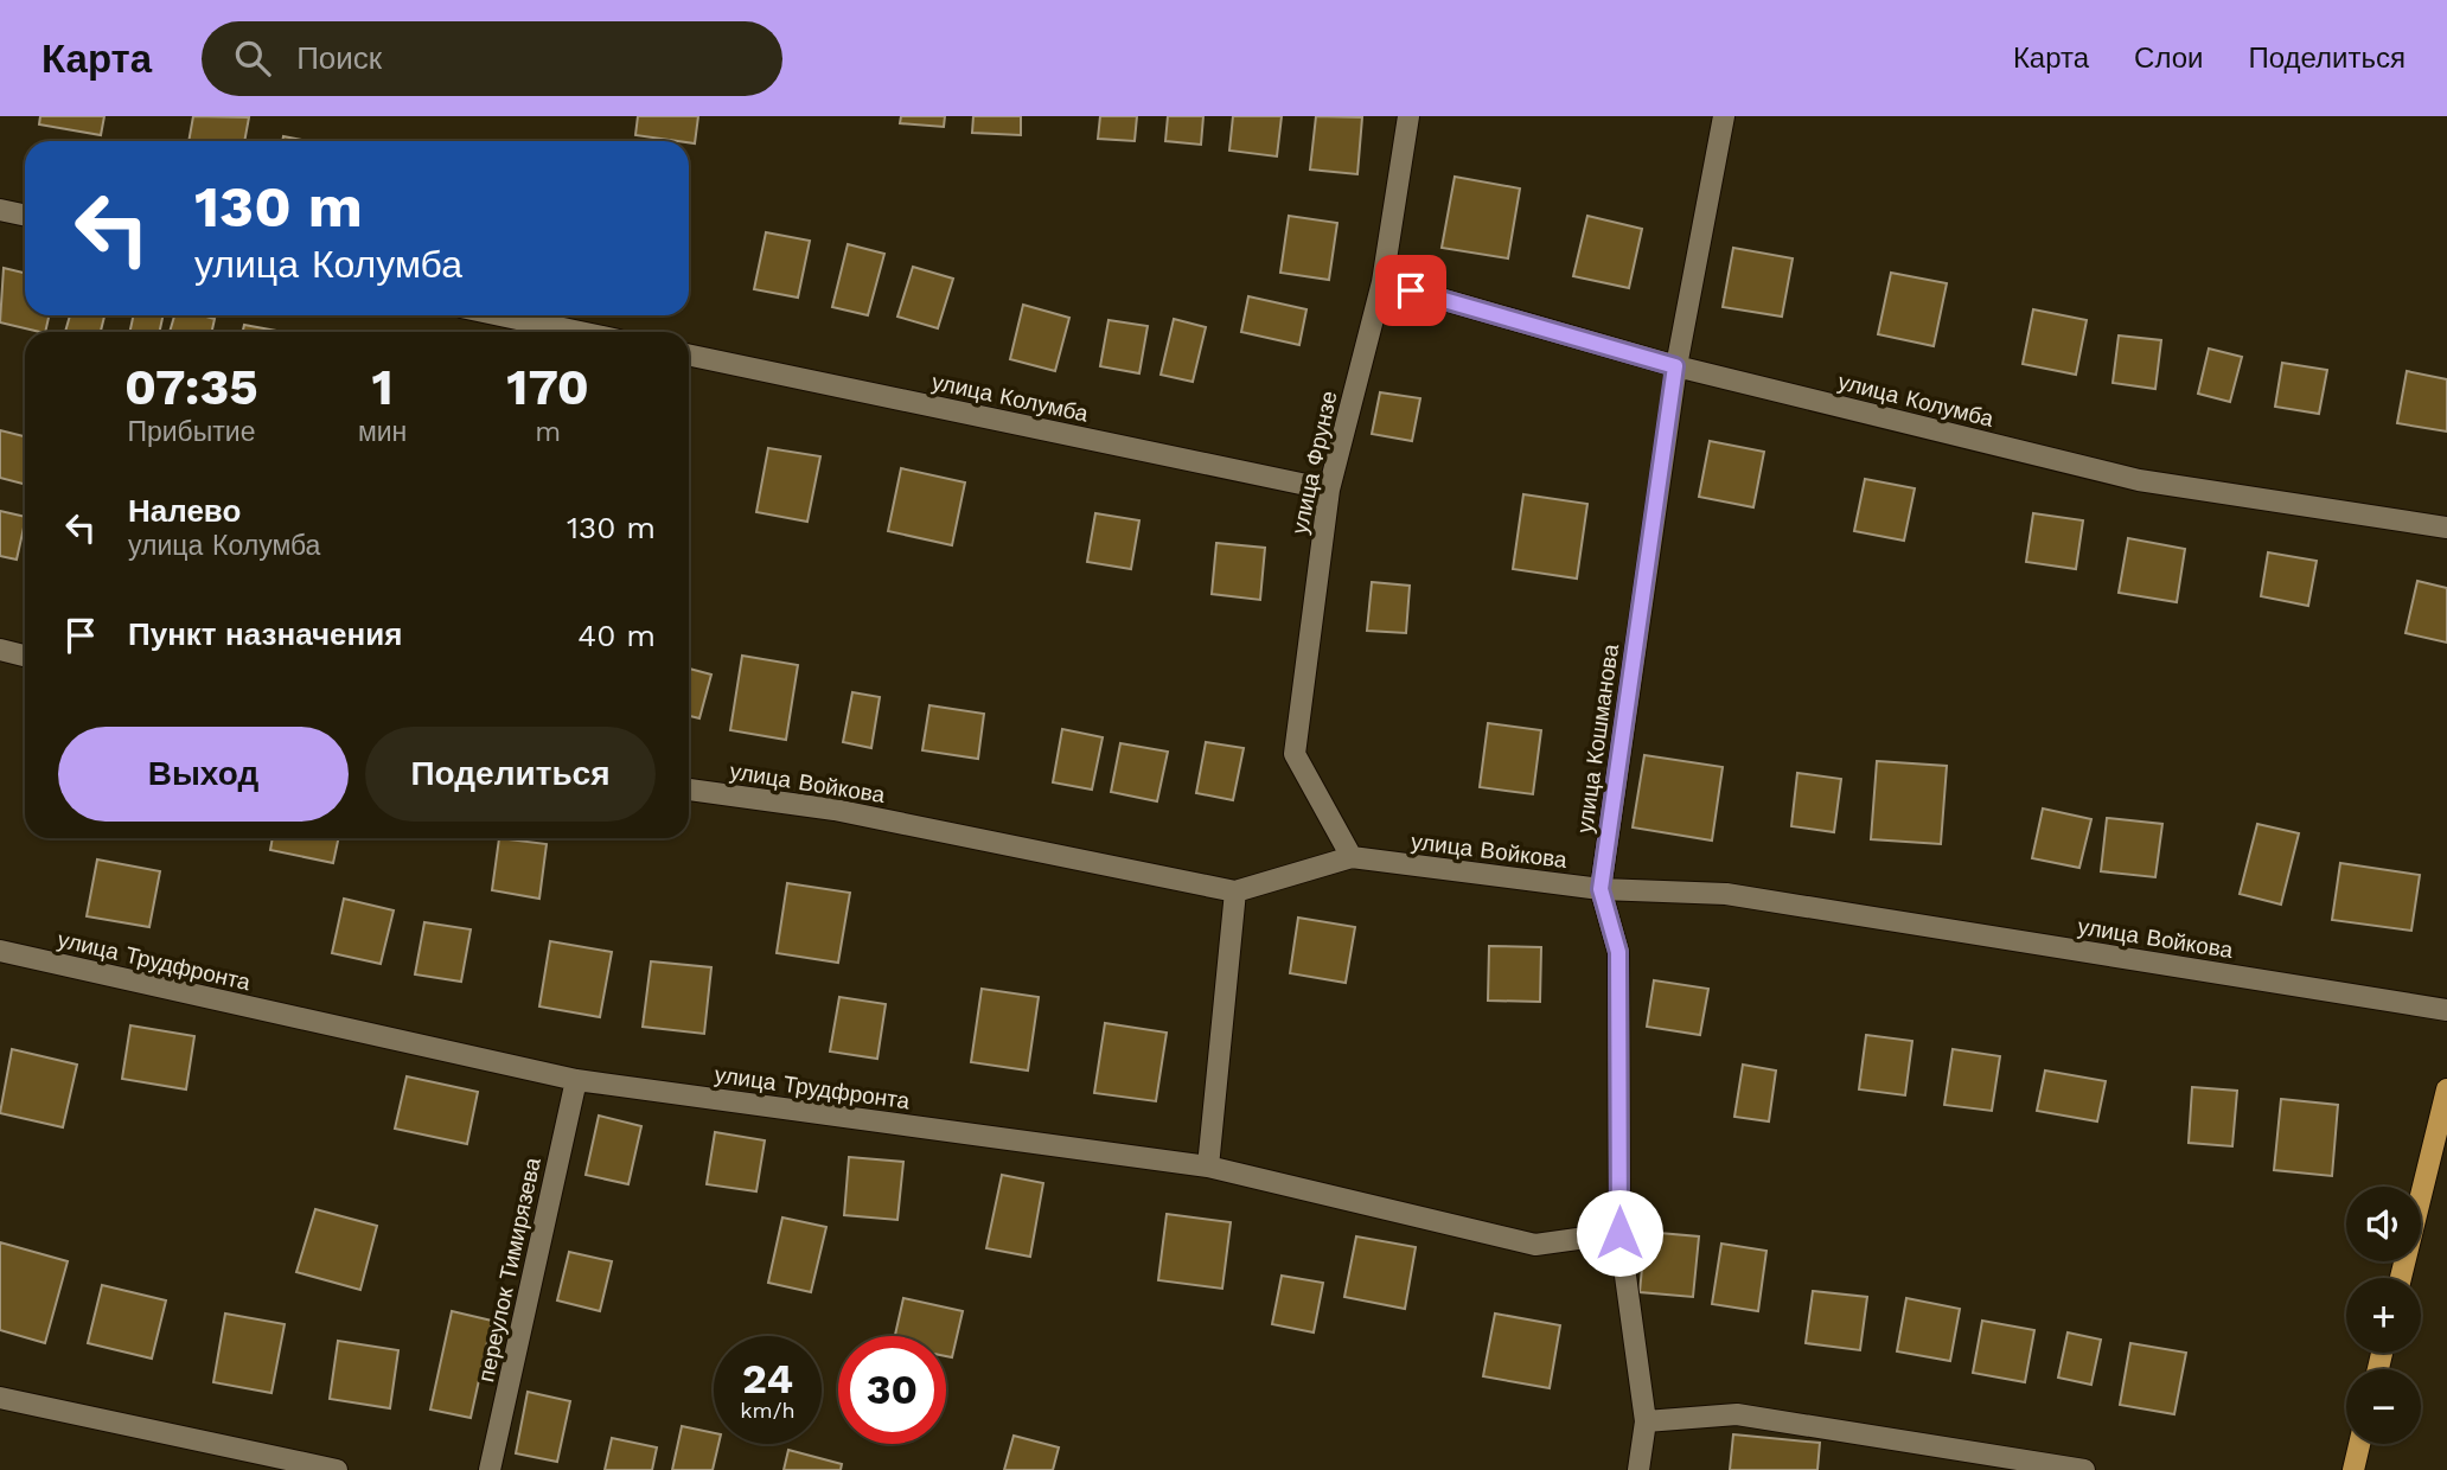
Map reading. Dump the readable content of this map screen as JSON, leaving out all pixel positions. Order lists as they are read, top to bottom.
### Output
{
  "streets": {
    "street": [
      "улица Колумба",
      "улица Фрунзе",
      "улица Кошманова",
      "улица Войкова",
      "улица Трудфронта",
      "переулок Тимирязева"
    ]
  },
  "crossings": [
    ["улица Колумба", "улица Фрунзе"],
    ["улица Колумба", "улица Кошманова"],
    ["улица Фрунзе", "улица Войкова"],
    ["улица Кошманова", "улица Войкова"],
    ["улица Кошманова", "улица Трудфронта"],
    ["улица Трудфронта", "переулок Тимирязева"]
  ],
  "page": {
    "header": "Карта",
    "search": "Поиск",
    "nav": ["Карта", "Слои", "Поделиться"],
    "turn": ["130 m", "улица Колумба"],
    "eta": [
      "07:35",
      "Прибытие",
      "1",
      "мин",
      "170",
      "m"
    ],
    "list": [
      {
        "name": "Налево",
        "note": "улица Колумба",
        "value": "130 m"
      },
      {
        "name": "Пункт назначения",
        "value": "40 m"
      }
    ],
    "buttons": ["Выход", "Поделиться"],
    "map_buttons": ["+", "−"],
    "speed": "24 km/h",
    "limit": "30"
  }
}
